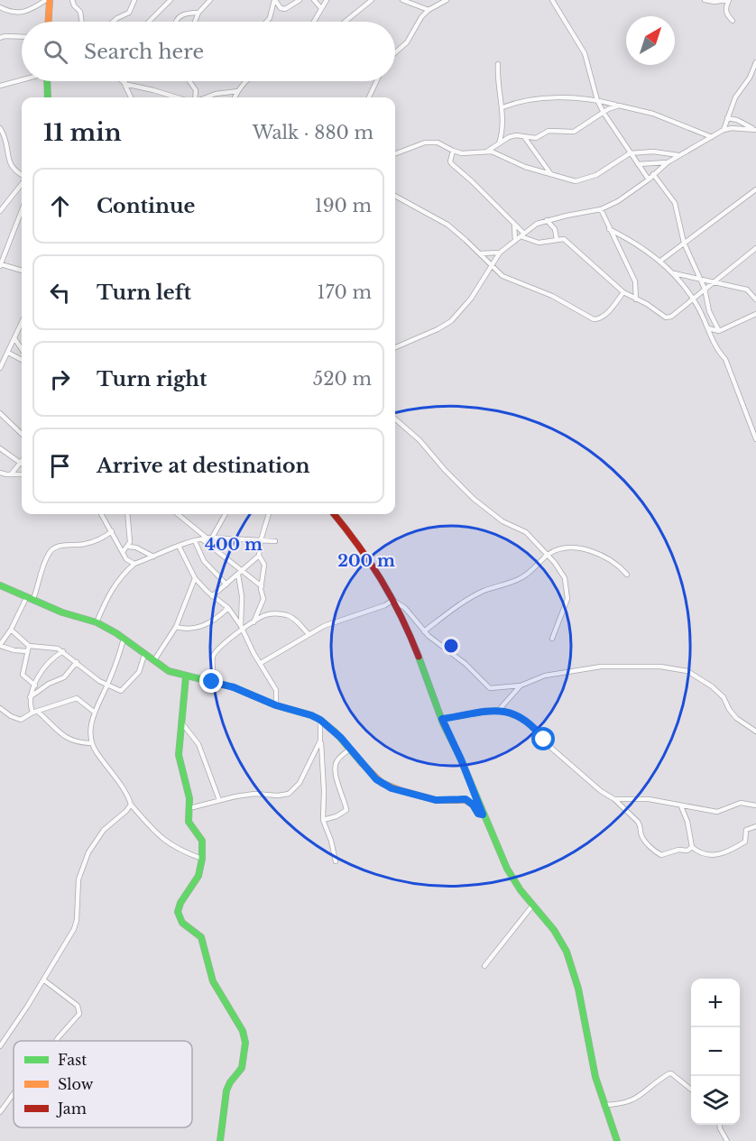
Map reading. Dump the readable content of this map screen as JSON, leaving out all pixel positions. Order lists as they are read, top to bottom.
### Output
{
  "legend": ["Fast", "Slow", "Jam"],
  "north": "top right",
  "page": {
    "search": "Search here",
    "heading": ["11 min", "Walk · 880 m"],
    "list": [
      ["Continue", "190 m"],
      ["Turn left", "170 m"],
      ["Turn right", "520 m"],
      "Arrive at destination"
    ],
    "map_buttons": ["+", "−"]
  },
  "rings": ["400 m", "200 m"]
}
